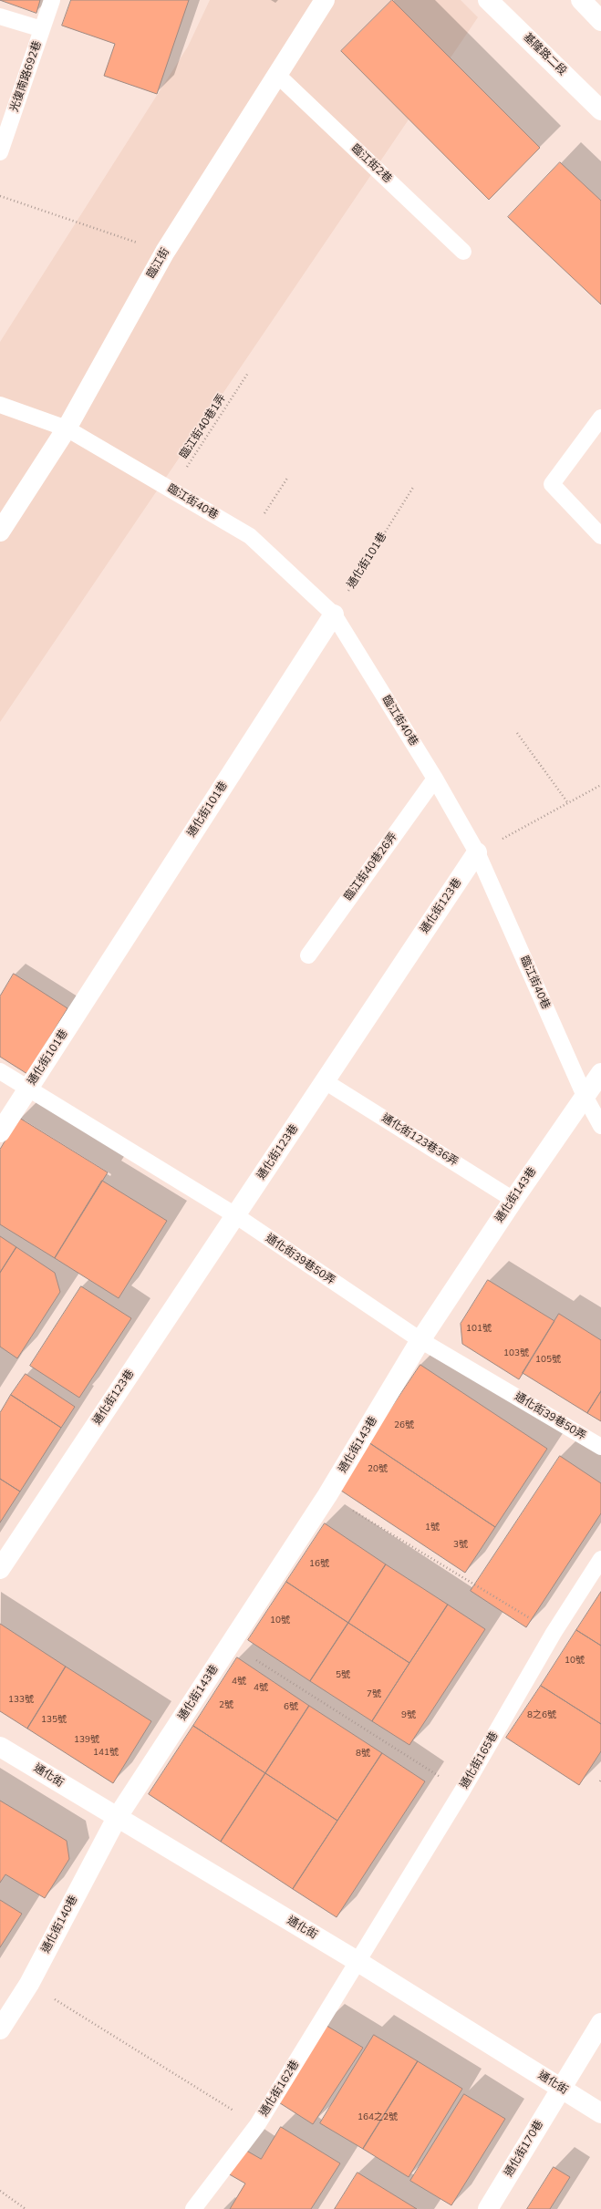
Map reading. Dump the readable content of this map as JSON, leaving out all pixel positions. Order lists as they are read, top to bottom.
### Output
{
  "streets": {
    "street": [
      "基隆路二段",
      "臨江街",
      "通化街101巷",
      "通化街123巷",
      "通化街143巷",
      "通化街",
      "通化街140巷",
      "通化街170巷"
    ],
    "lane": [
      "光復南路692巷",
      "臨江街2巷",
      "臨江街40巷",
      "臨江街40巷26弄",
      "通化街123巷36弄",
      "通化街39巷50弄",
      "通化街165巷",
      "通化街162巷"
    ],
    "path": ["臨江街40巷1弄"]
  },
  "crossings": [
    ["臨江街2巷", "臨江街"],
    ["臨江街", "臨江街40巷"],
    ["臨江街40巷1弄", "臨江街40巷"],
    ["臨江街40巷", "通化街101巷"],
    ["臨江街40巷", "臨江街40巷26弄"],
    ["臨江街40巷", "通化街123巷"],
    ["臨江街40巷", "通化街143巷"],
    ["通化街101巷", "通化街39巷50弄"],
    ["通化街123巷", "通化街123巷36弄"],
    ["通化街123巷", "通化街39巷50弄"],
    ["通化街123巷36弄", "通化街143巷"],
    ["通化街143巷", "通化街39巷50弄"],
    ["通化街143巷", "通化街"],
    ["通化街143巷", "通化街140巷"],
    ["通化街165巷", "通化街"],
    ["通化街165巷", "通化街162巷"],
    ["通化街", "通化街140巷"],
    ["通化街", "通化街162巷"],
    ["通化街", "通化街170巷"]
  ],
  "house_numbers": [
    "101號",
    "103號",
    "105號",
    "26號",
    "20號",
    "1號",
    "3號",
    "16號",
    "10號",
    "10號",
    "5號",
    "4號",
    "4號",
    "7號",
    "133號",
    "2號",
    "6號",
    "9號",
    "8之6號",
    "135號",
    "139號",
    "141號",
    "8號",
    "164之2號"
  ]
}
